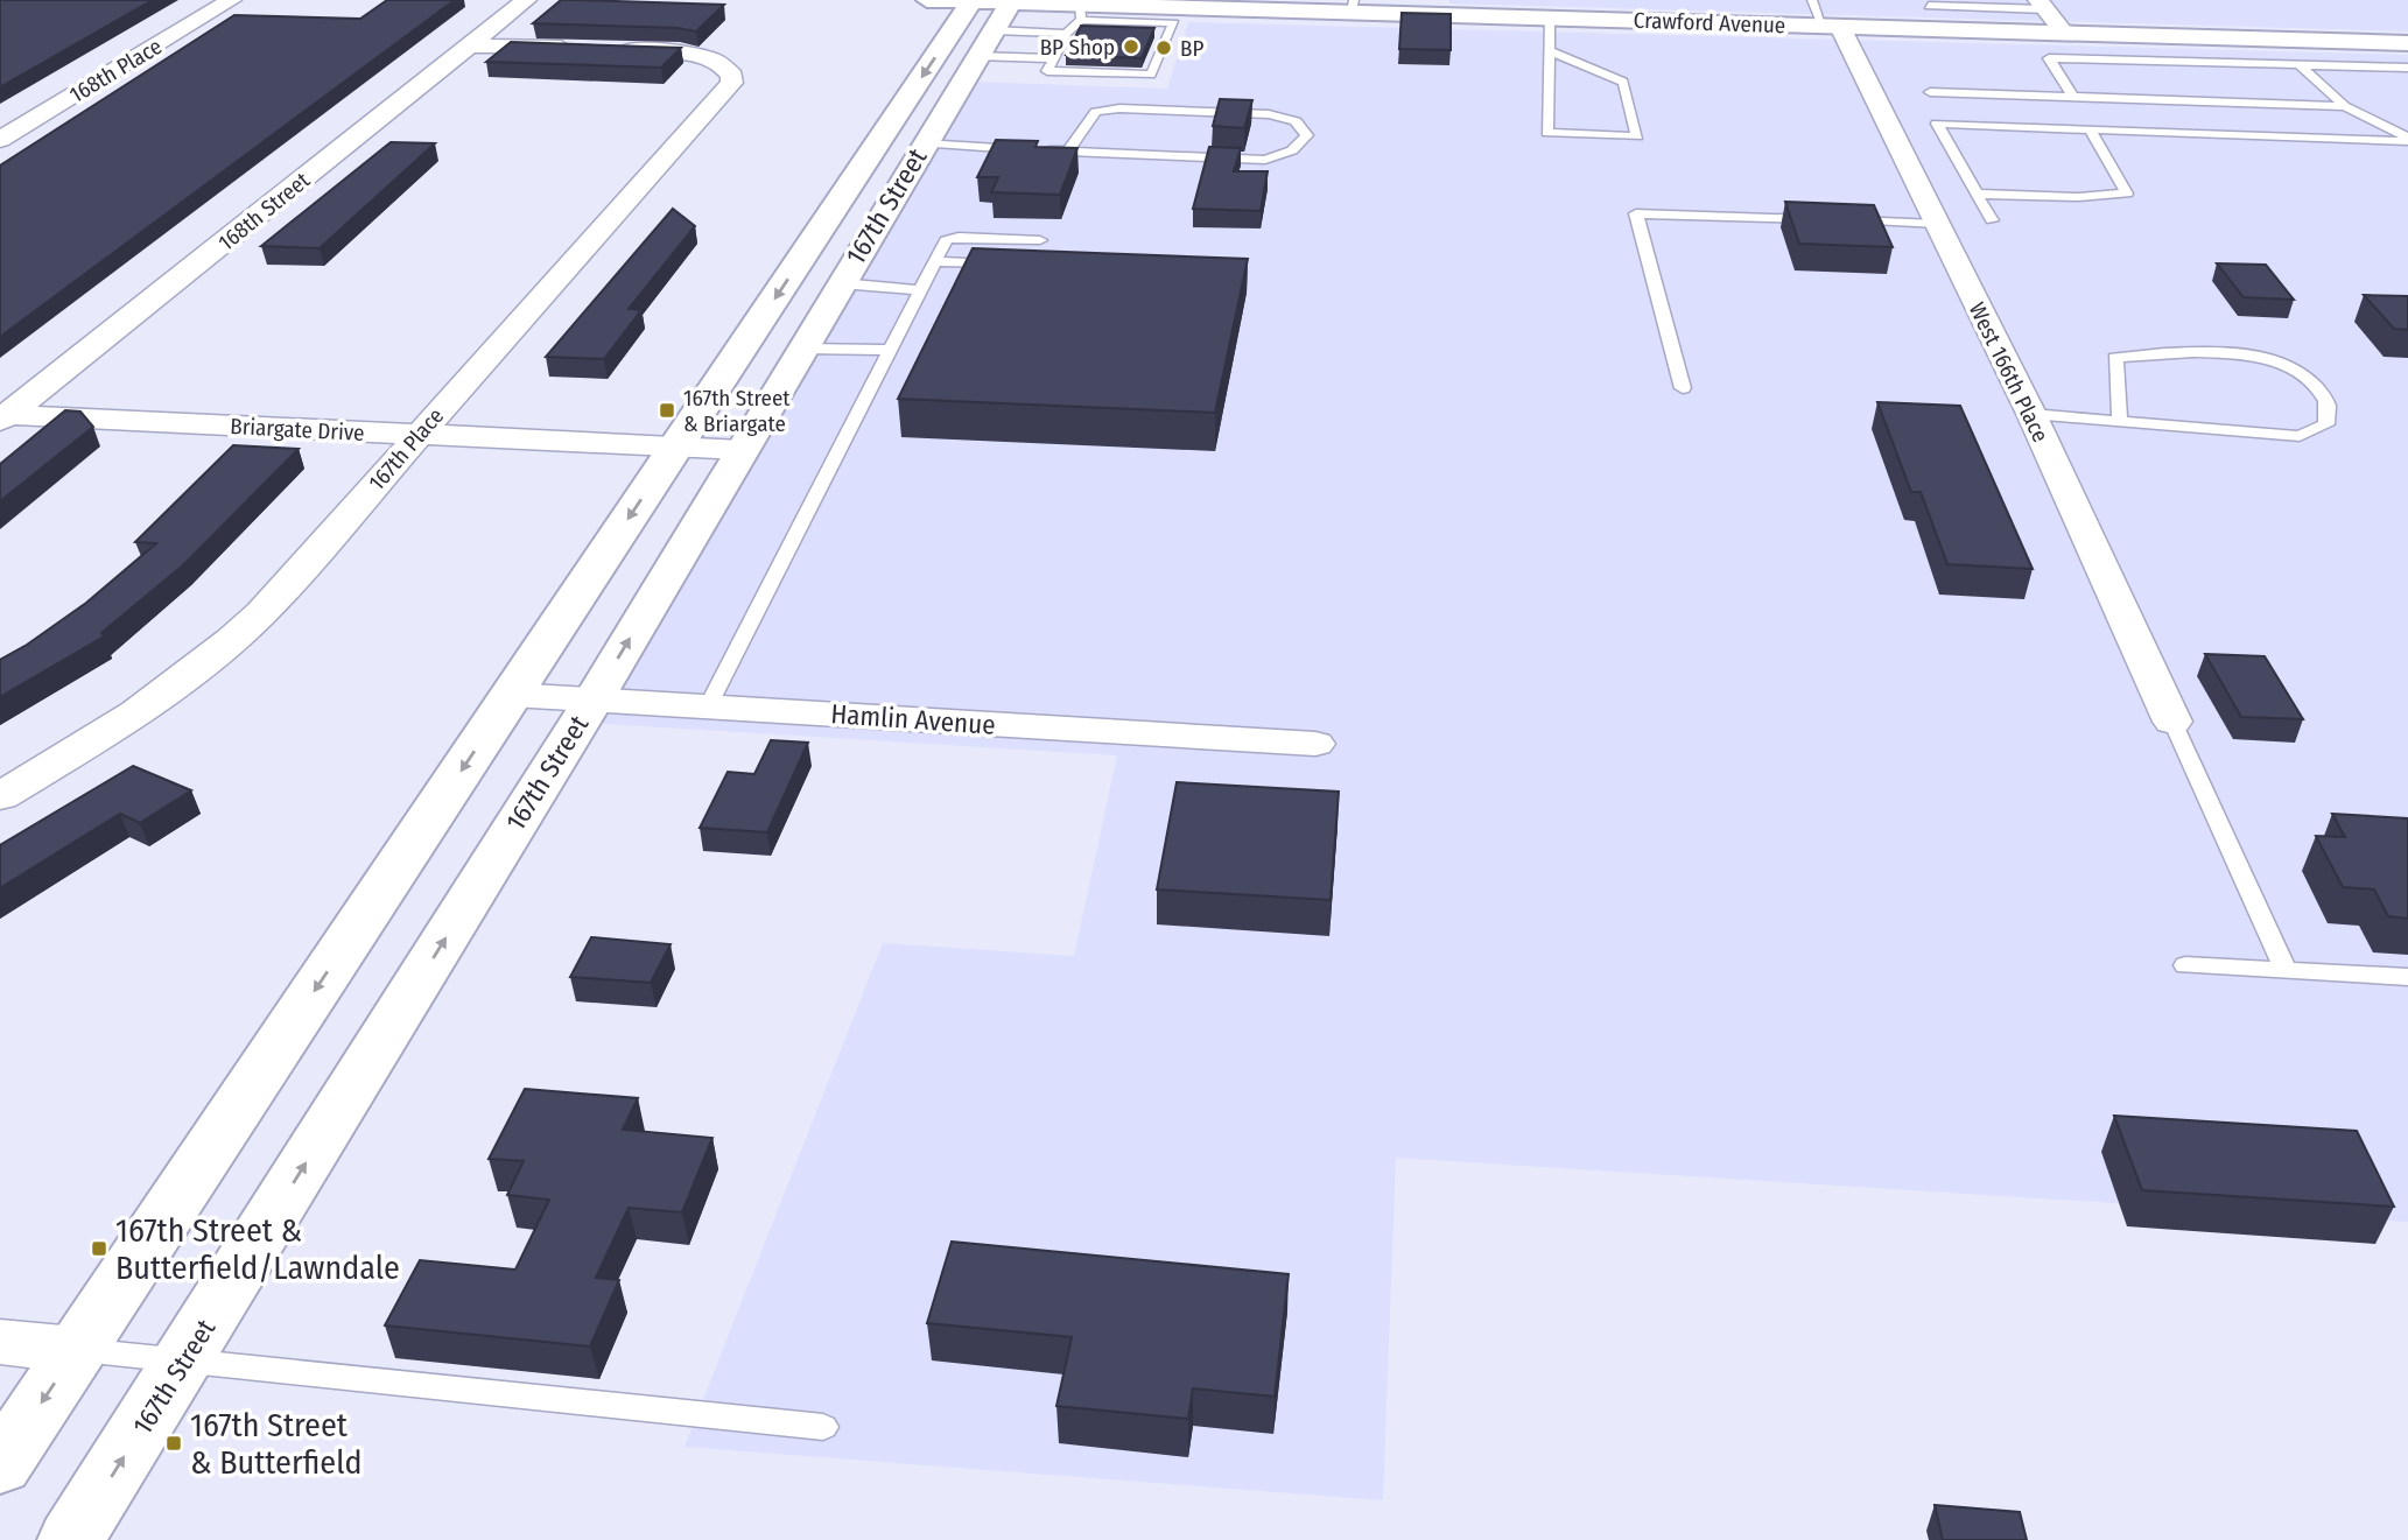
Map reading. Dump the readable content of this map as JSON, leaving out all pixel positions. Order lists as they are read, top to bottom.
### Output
{
  "streets": {
    "main road": ["Crawford Avenue", "167th Street"],
    "street": [
      "168th Place",
      "168th Street",
      "West 166th Place",
      "Briargate Drive",
      "167th Place",
      "Hamlin Avenue"
    ]
  },
  "crossings": [
    ["Crawford Avenue", "167th Street"],
    ["Crawford Avenue", "West 166th Place"],
    ["167th Street", "Briargate Drive"],
    ["167th Street", "Hamlin Avenue"],
    ["168th Street", "Briargate Drive"],
    ["Briargate Drive", "167th Place"]
  ],
  "places": {
    "other": ["BP Shop", "BP"],
    "transit": ["167th Street & Briargate", "167th Street & Butterfield/Lawndale", "167th Street & Butterfield"]
  }
}
